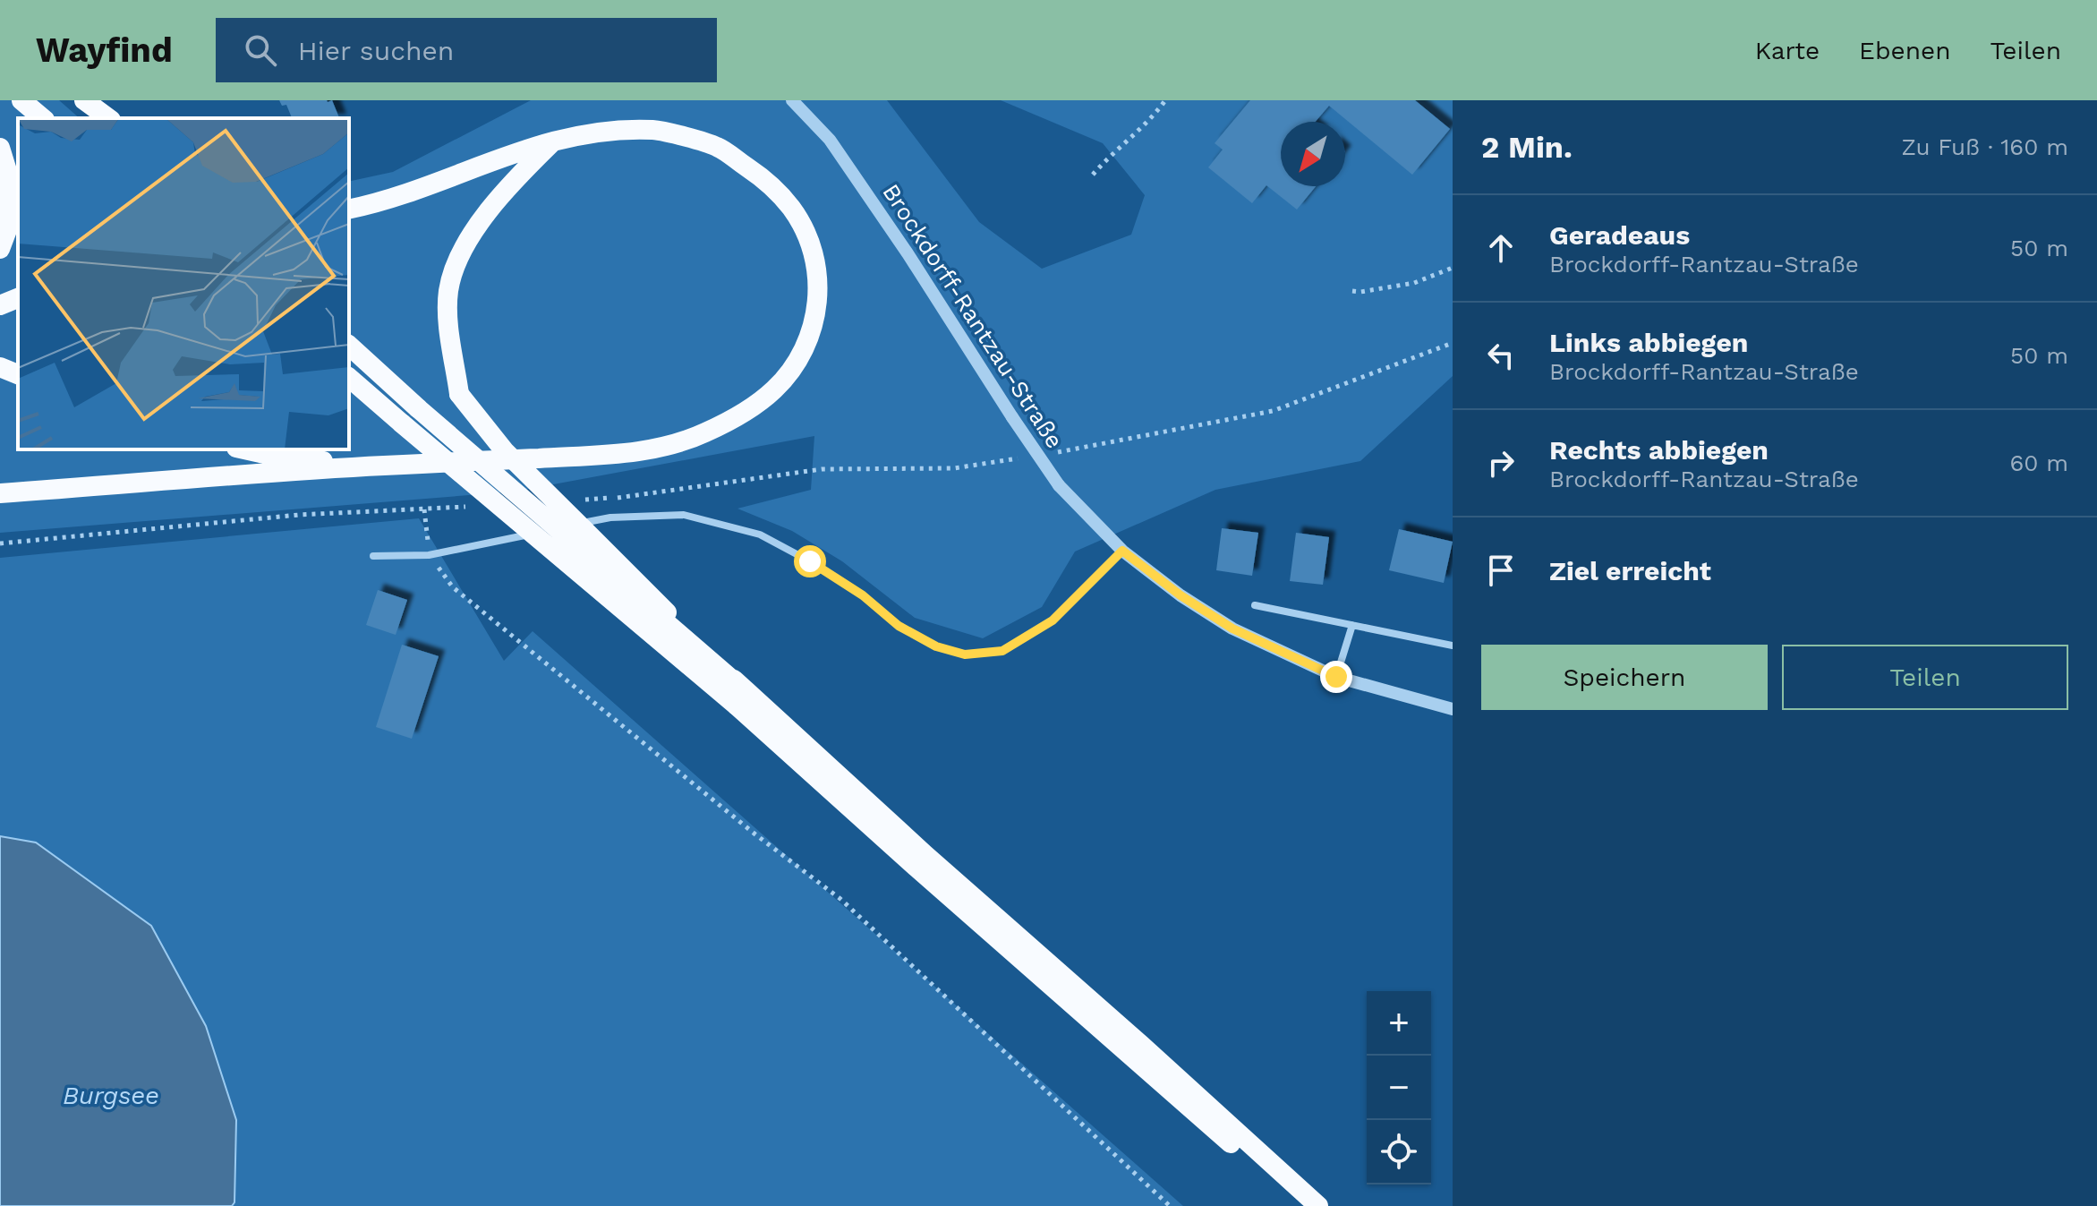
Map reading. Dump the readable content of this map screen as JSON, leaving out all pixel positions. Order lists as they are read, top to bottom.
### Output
{
  "streets": {
    "street": ["Brockdorff-Rantzau-Straße"]
  },
  "water": ["Burgsee"],
  "north": "bottom left",
  "page": {
    "header": "Wayfind",
    "search": "Hier suchen",
    "nav": ["Karte", "Ebenen", "Teilen"],
    "heading": ["2 Min.", "Zu Fuß · 160 m"],
    "list": [
      ["Geradeaus", "Brockdorff-Rantzau-Straße", "50 m"],
      ["Links abbiegen", "Brockdorff-Rantzau-Straße", "50 m"],
      ["Rechts abbiegen", "Brockdorff-Rantzau-Straße", "60 m"],
      "Ziel erreicht"
    ],
    "buttons": ["Speichern", "Teilen"],
    "map_buttons": ["+", "−"]
  }
}
